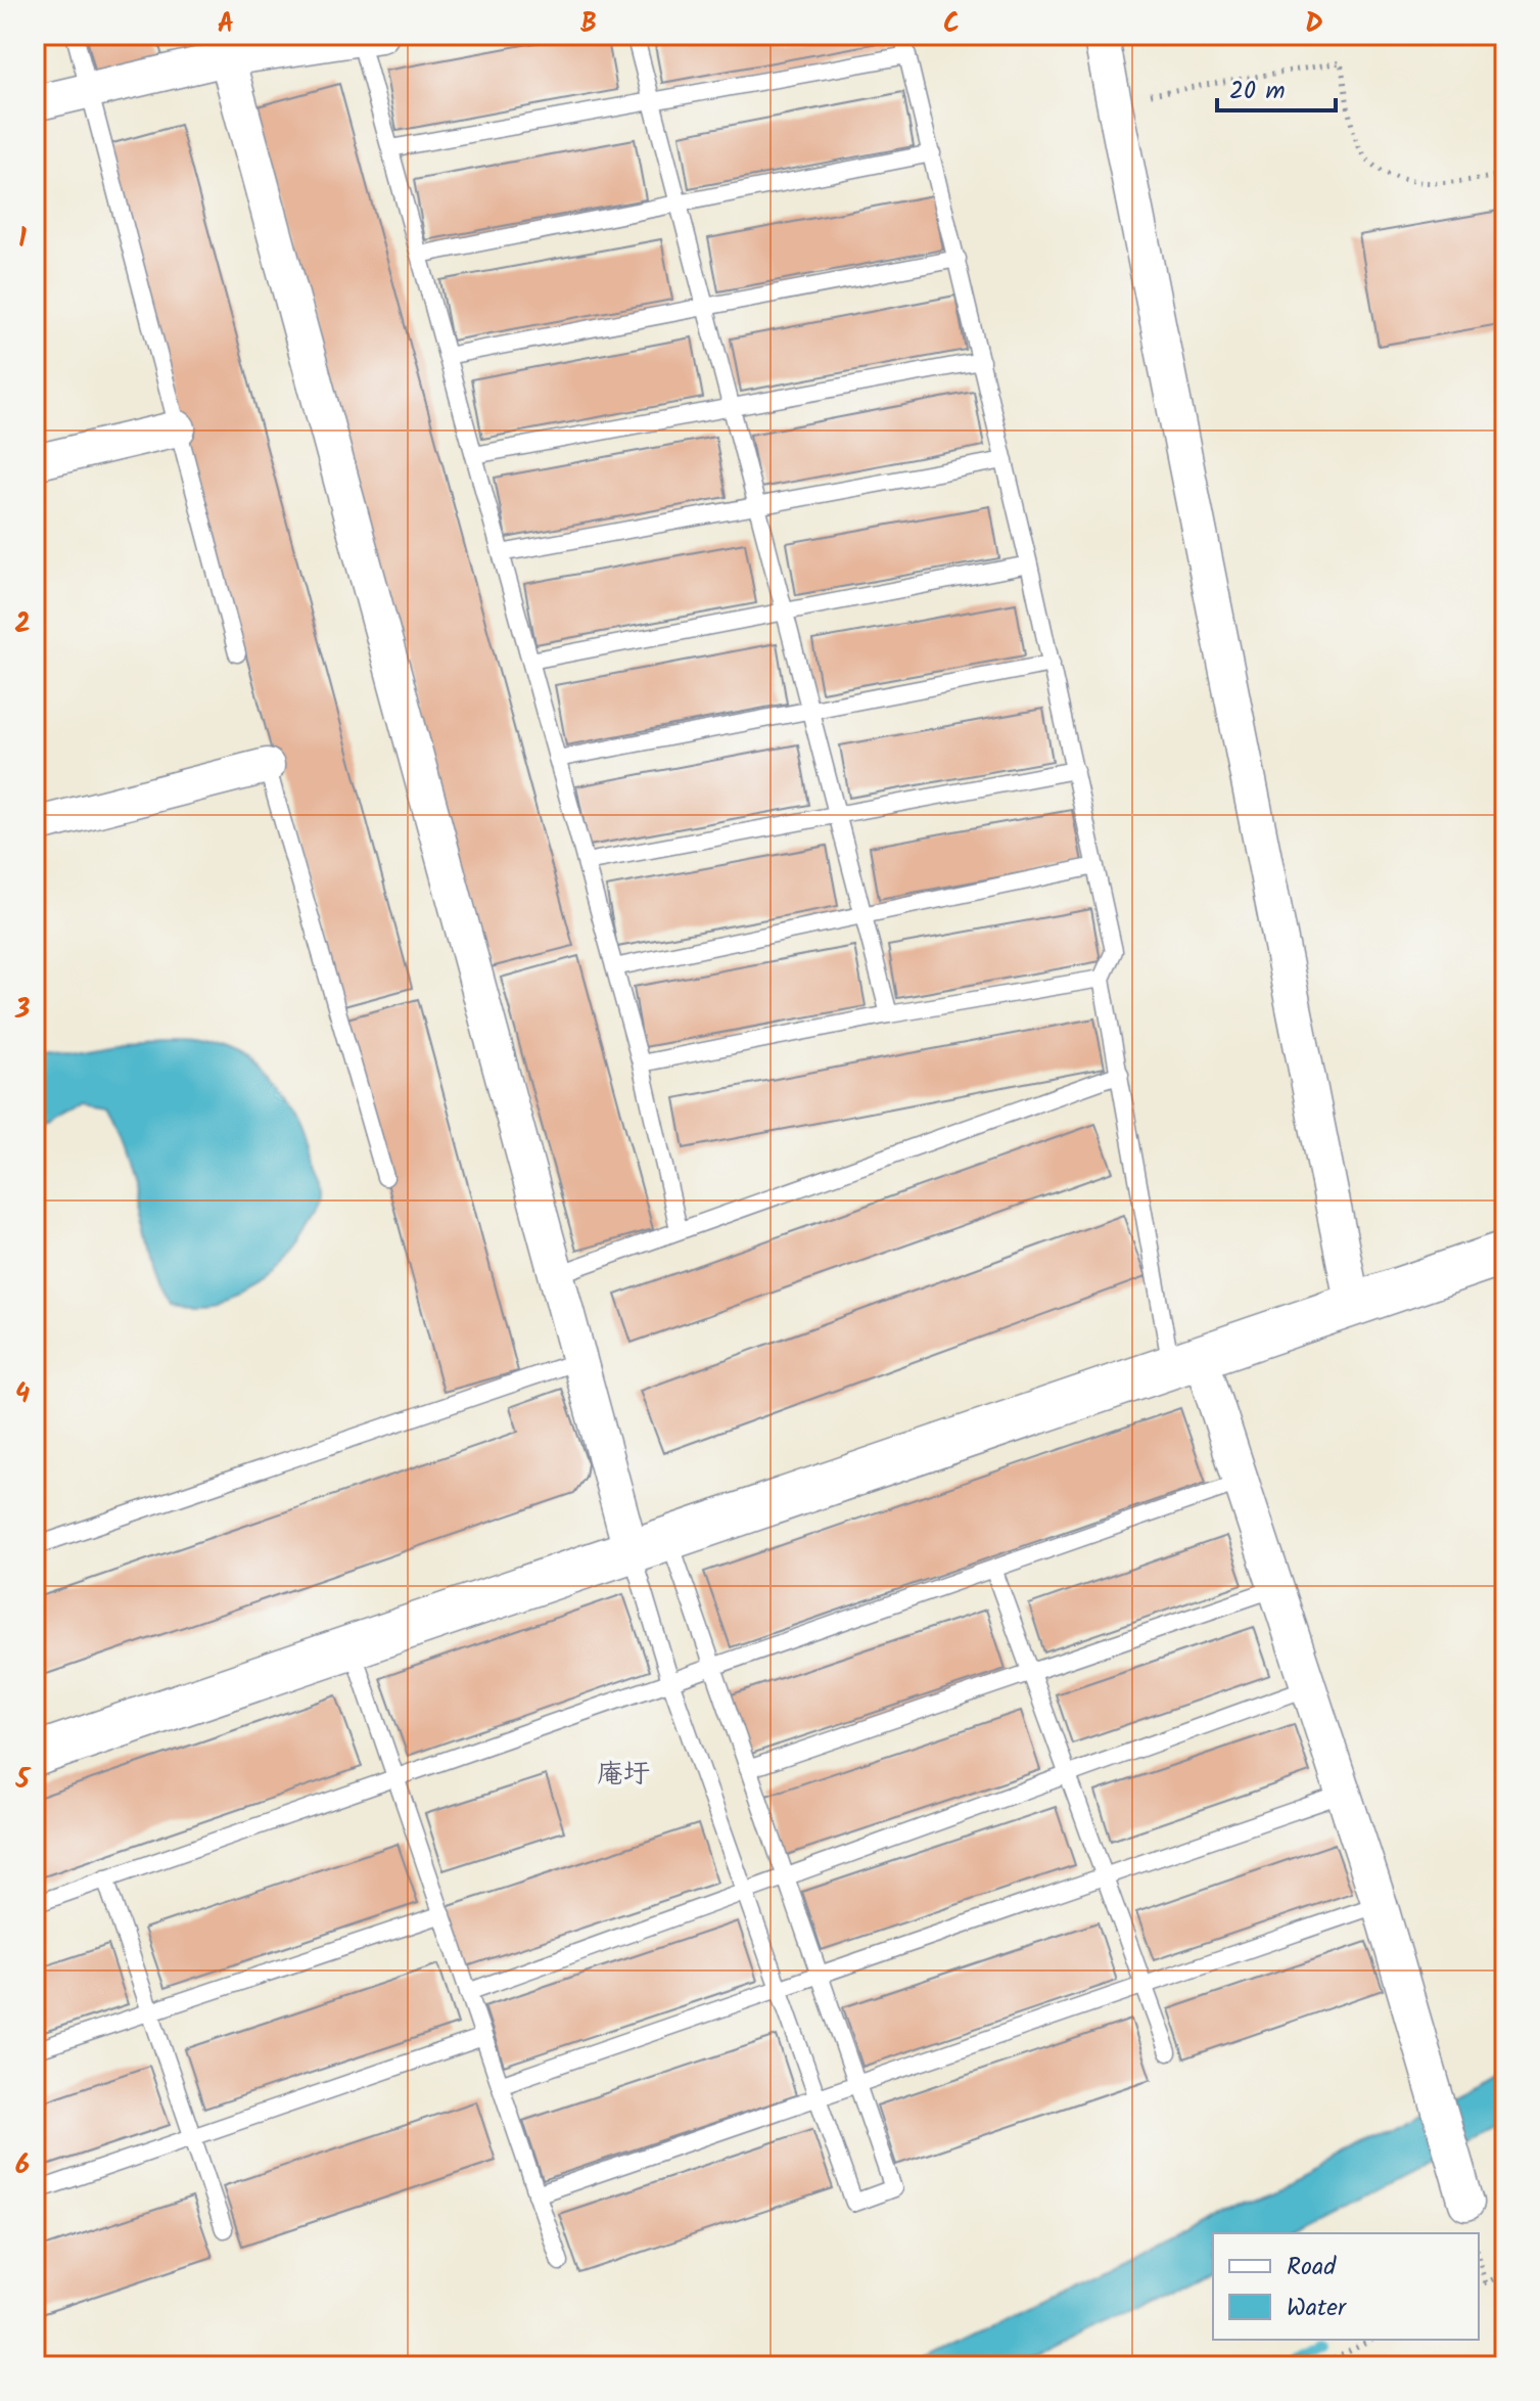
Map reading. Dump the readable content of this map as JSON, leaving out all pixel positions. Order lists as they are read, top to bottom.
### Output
{
  "districts": ["庵圩"],
  "legend": ["Road", "Water"],
  "scale_bar": "20 m",
  "grid": {
    "columns": [
      "A",
      "B",
      "C",
      "D"
    ],
    "rows": [
      "1",
      "2",
      "3",
      "4",
      "5",
      "6"
    ]
  }
}
